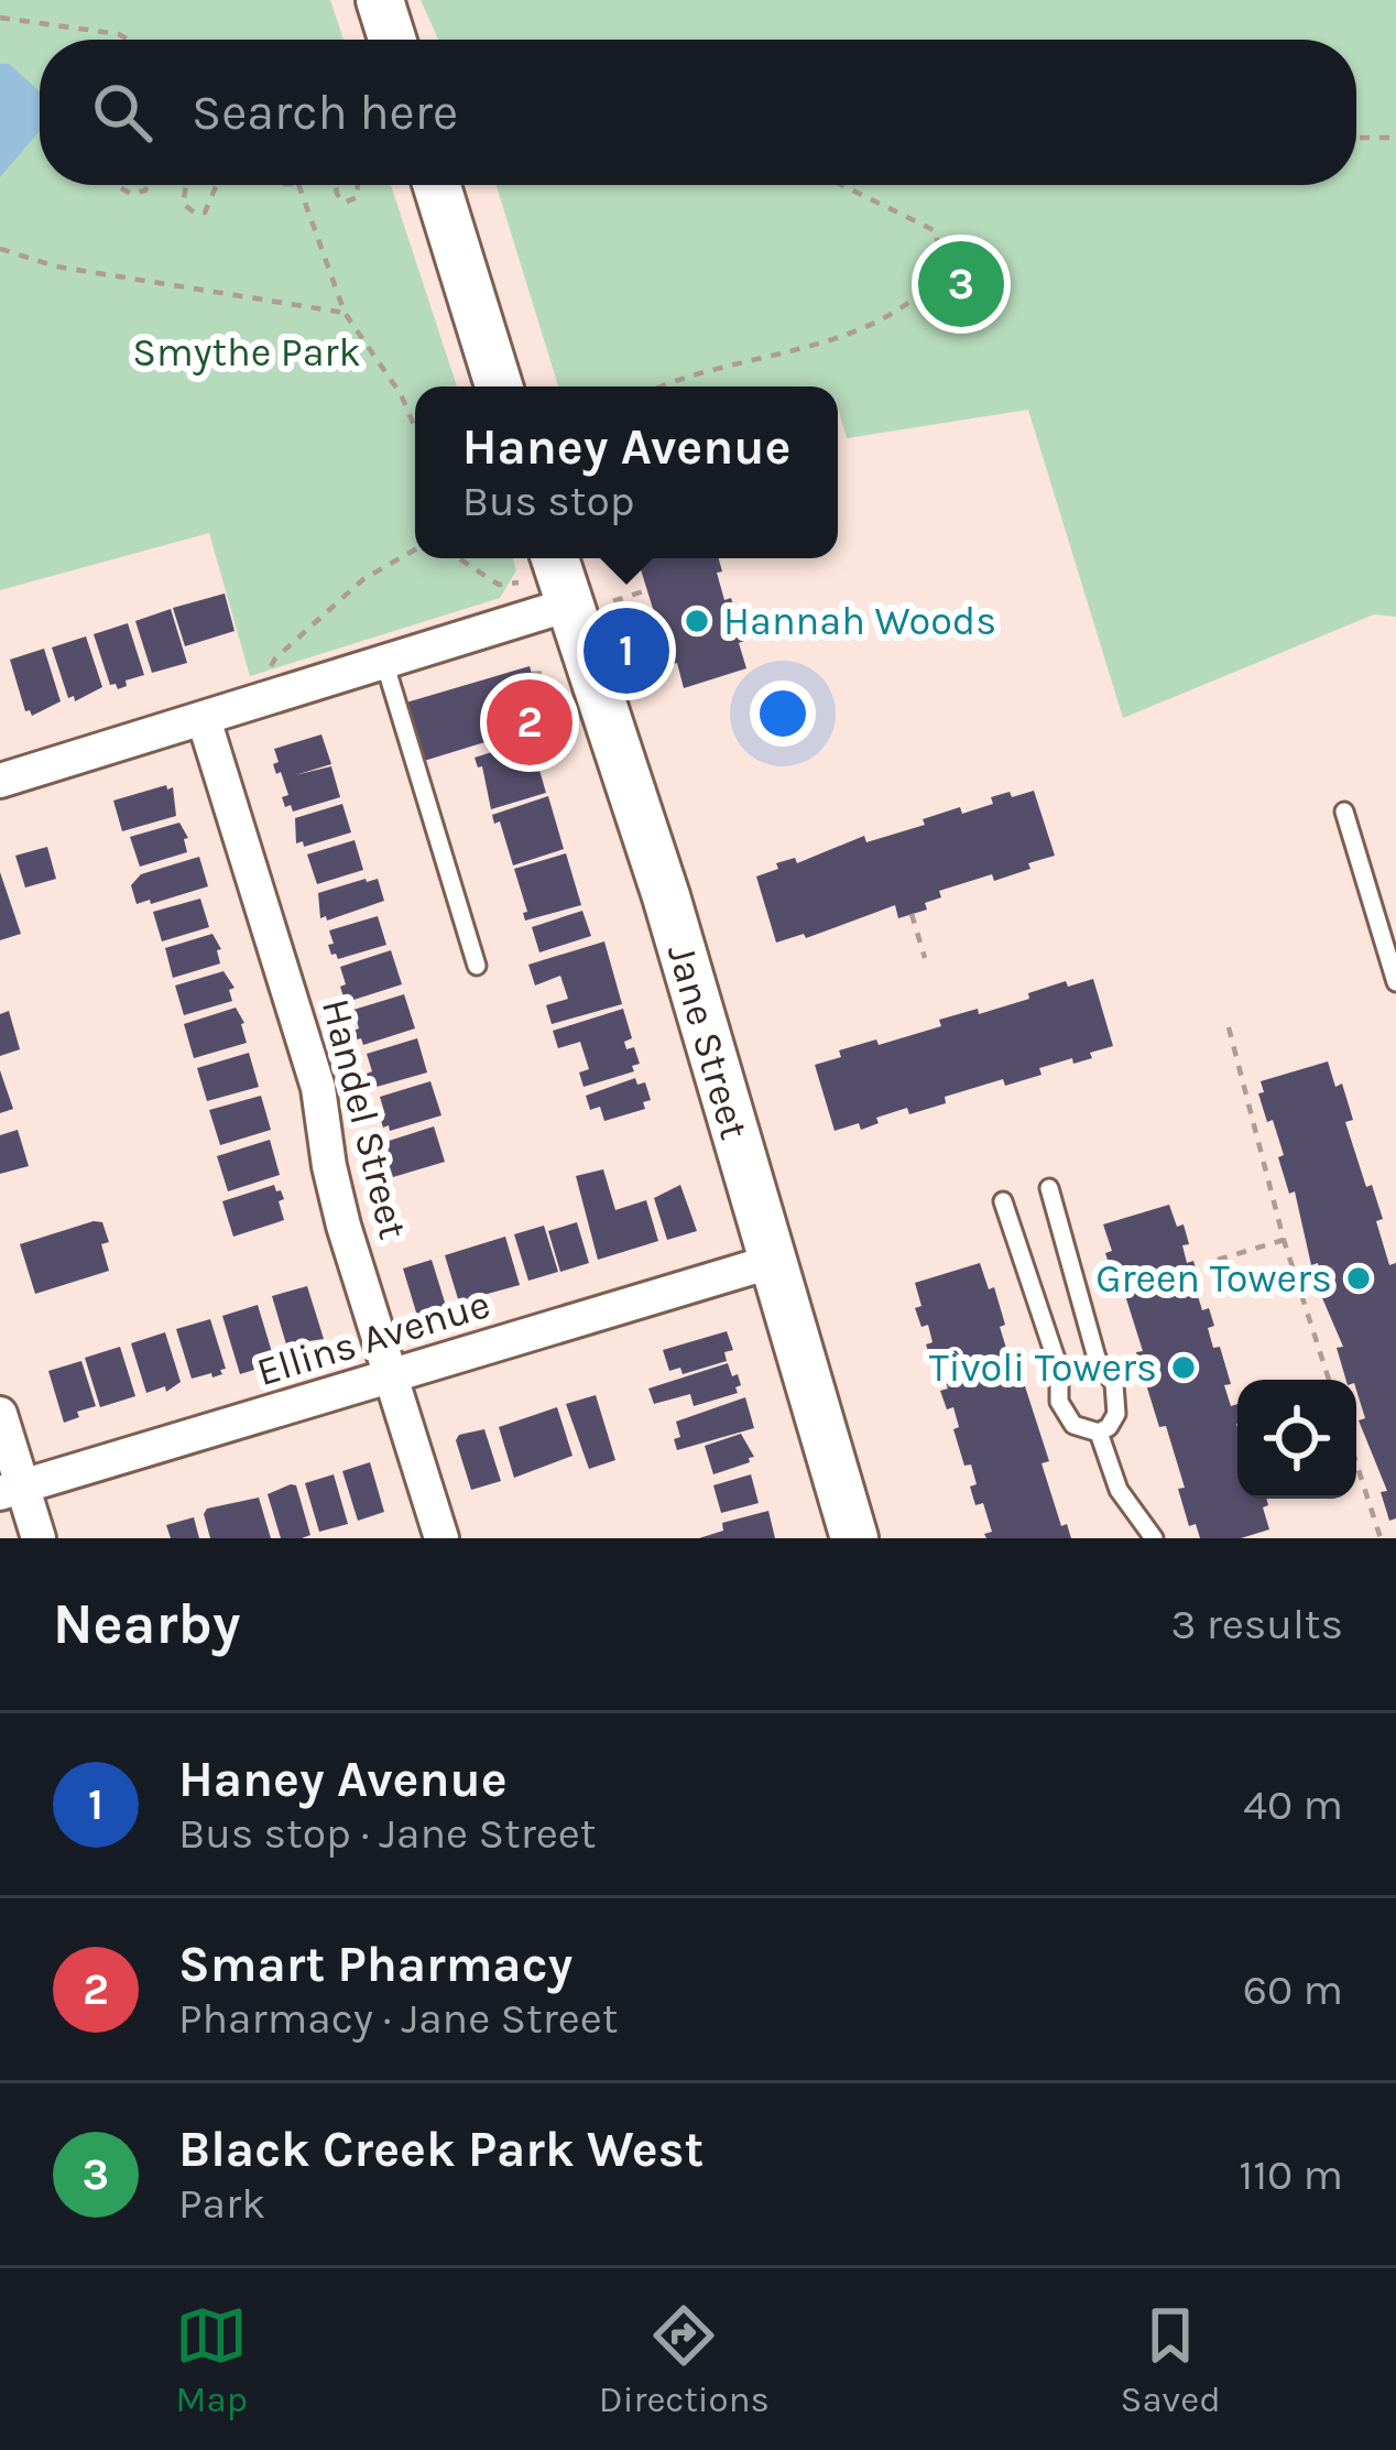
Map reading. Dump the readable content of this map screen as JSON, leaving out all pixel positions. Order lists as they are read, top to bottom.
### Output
{
  "streets": {
    "main road": ["Jane Street"],
    "street": ["Handel Street", "Ellins Avenue"]
  },
  "crossings": [
    ["Jane Street", "Ellins Avenue"],
    ["Handel Street", "Ellins Avenue"]
  ],
  "parks": ["Smythe Park"],
  "places": ["Hannah Woods", "Green Towers", "Tivoli Towers"],
  "page": {
    "search": "Search here",
    "pins": ["3", "1", "2"],
    "popup": ["Haney Avenue", "Bus stop"],
    "heading": ["Nearby", "3 results"],
    "list": [
      {
        "mark": "1",
        "name": "Haney Avenue",
        "note": "Bus stop · Jane Street",
        "value": "40 m"
      },
      {
        "mark": "2",
        "name": "Smart Pharmacy",
        "note": "Pharmacy · Jane Street",
        "value": "60 m"
      },
      {
        "mark": "3",
        "name": "Black Creek Park West",
        "note": "Park",
        "value": "110 m"
      }
    ],
    "nav": ["Map", "Directions", "Saved"]
  }
}
